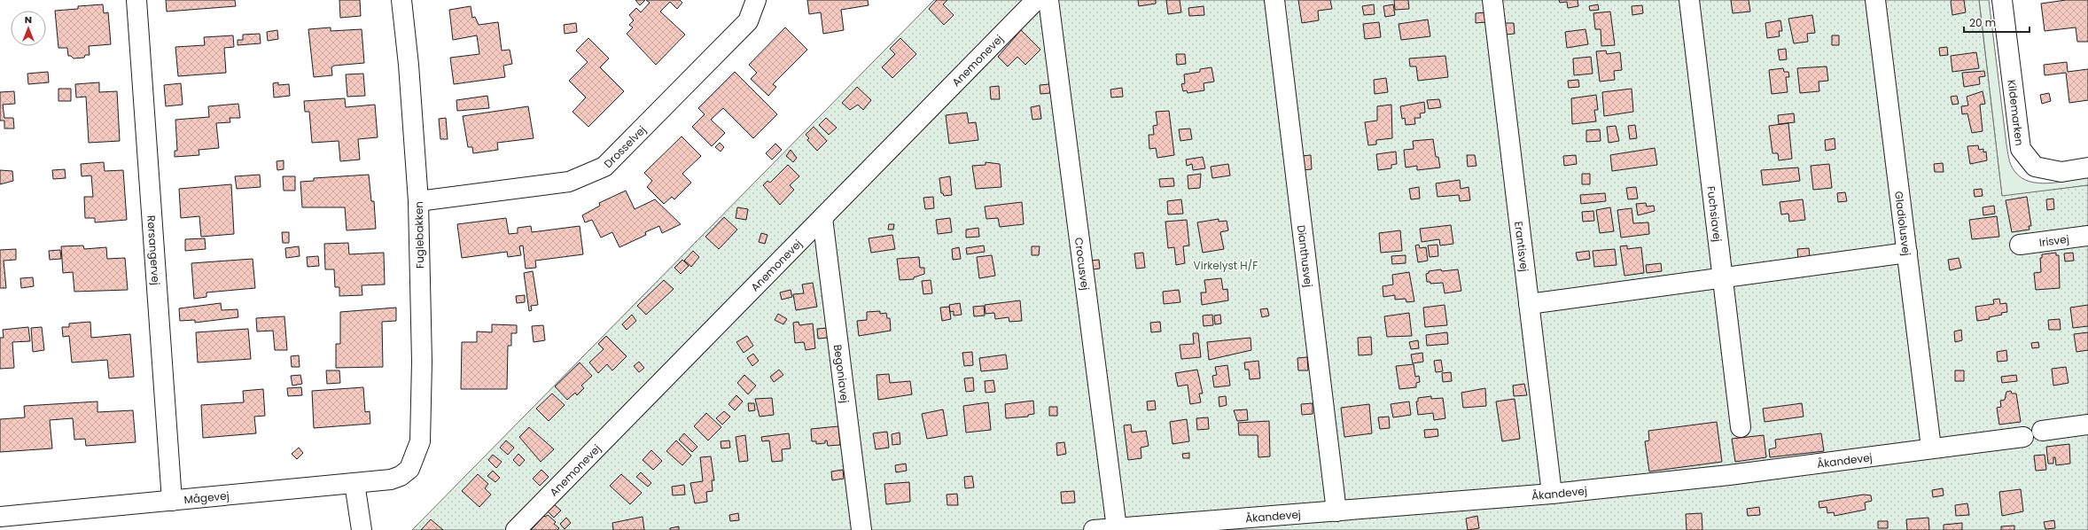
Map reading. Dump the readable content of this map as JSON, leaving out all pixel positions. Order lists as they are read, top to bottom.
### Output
{
  "streets": {
    "street": [
      "Anemonevej",
      "Kildemarken",
      "Drosselvej",
      "Fuchsiavej",
      "Gladiolusvej",
      "Fuglebakken",
      "Irisvej",
      "Erantisvej",
      "Rørsangervej",
      "Dianthusvej",
      "Crocusvej",
      "Begoniavej",
      "Åkandevej",
      "Mågevej"
    ]
  },
  "crossings": [
    ["Anemonevej", "Begoniavej"],
    ["Drosselvej", "Fuglebakken"],
    ["Gladiolusvej", "Åkandevej"],
    ["Fuglebakken", "Mågevej"],
    ["Erantisvej", "Åkandevej"],
    ["Rørsangervej", "Mågevej"],
    ["Dianthusvej", "Åkandevej"],
    ["Crocusvej", "Åkandevej"]
  ],
  "parks": ["Virkelyst H/F"],
  "scale_bar": "20 m",
  "north": "top"
}
